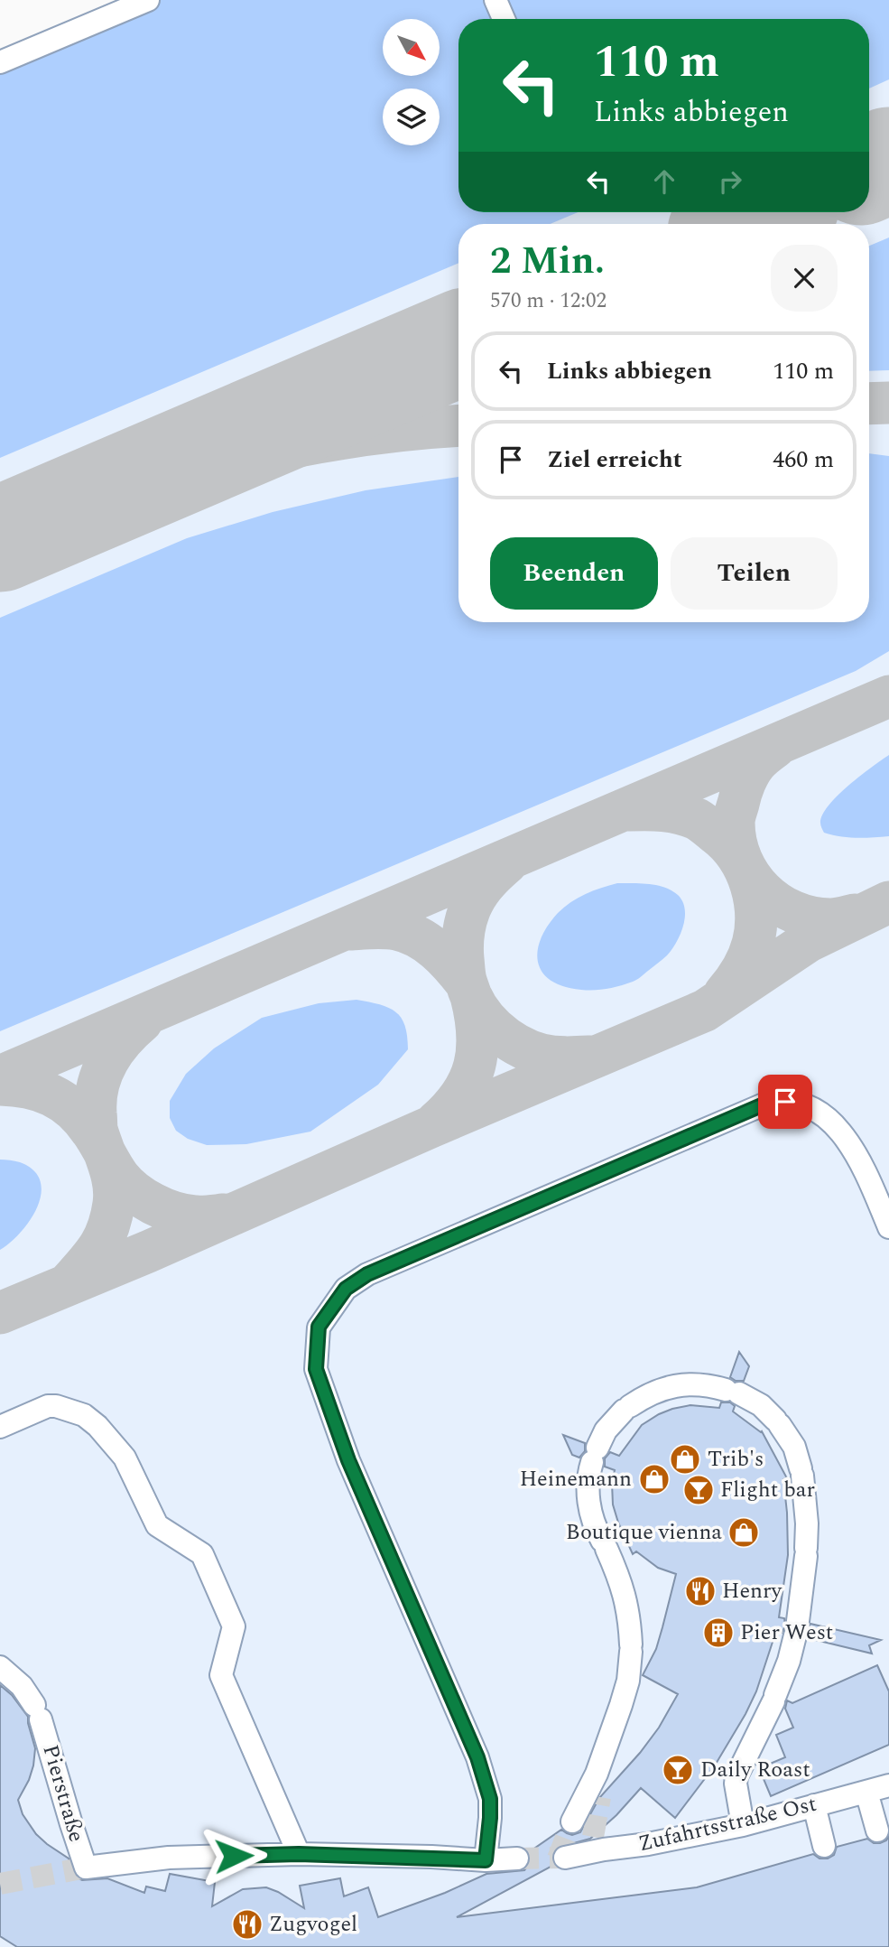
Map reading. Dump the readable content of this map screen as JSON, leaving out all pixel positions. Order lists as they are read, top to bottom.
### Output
{
  "streets": {
    "lane": ["Pierstraße", "Zufahrtsstraße Ost"]
  },
  "places": {
    "shop": ["Trib's", "Heinemann", "Boutique vienna"],
    "bar": ["Flight bar", "Daily Roast"],
    "restaurant": ["Henry", "Zugvogel"],
    "building": ["Pier West"]
  },
  "north": "bottom right",
  "page": {
    "turn": ["110 m", "Links abbiegen"],
    "heading": ["2 Min.", "570 m · 12:02"],
    "list": [
      {
        "name": "Links abbiegen",
        "value": "110 m"
      },
      {
        "name": "Ziel erreicht",
        "value": "460 m"
      }
    ],
    "buttons": ["Beenden", "Teilen"]
  }
}
